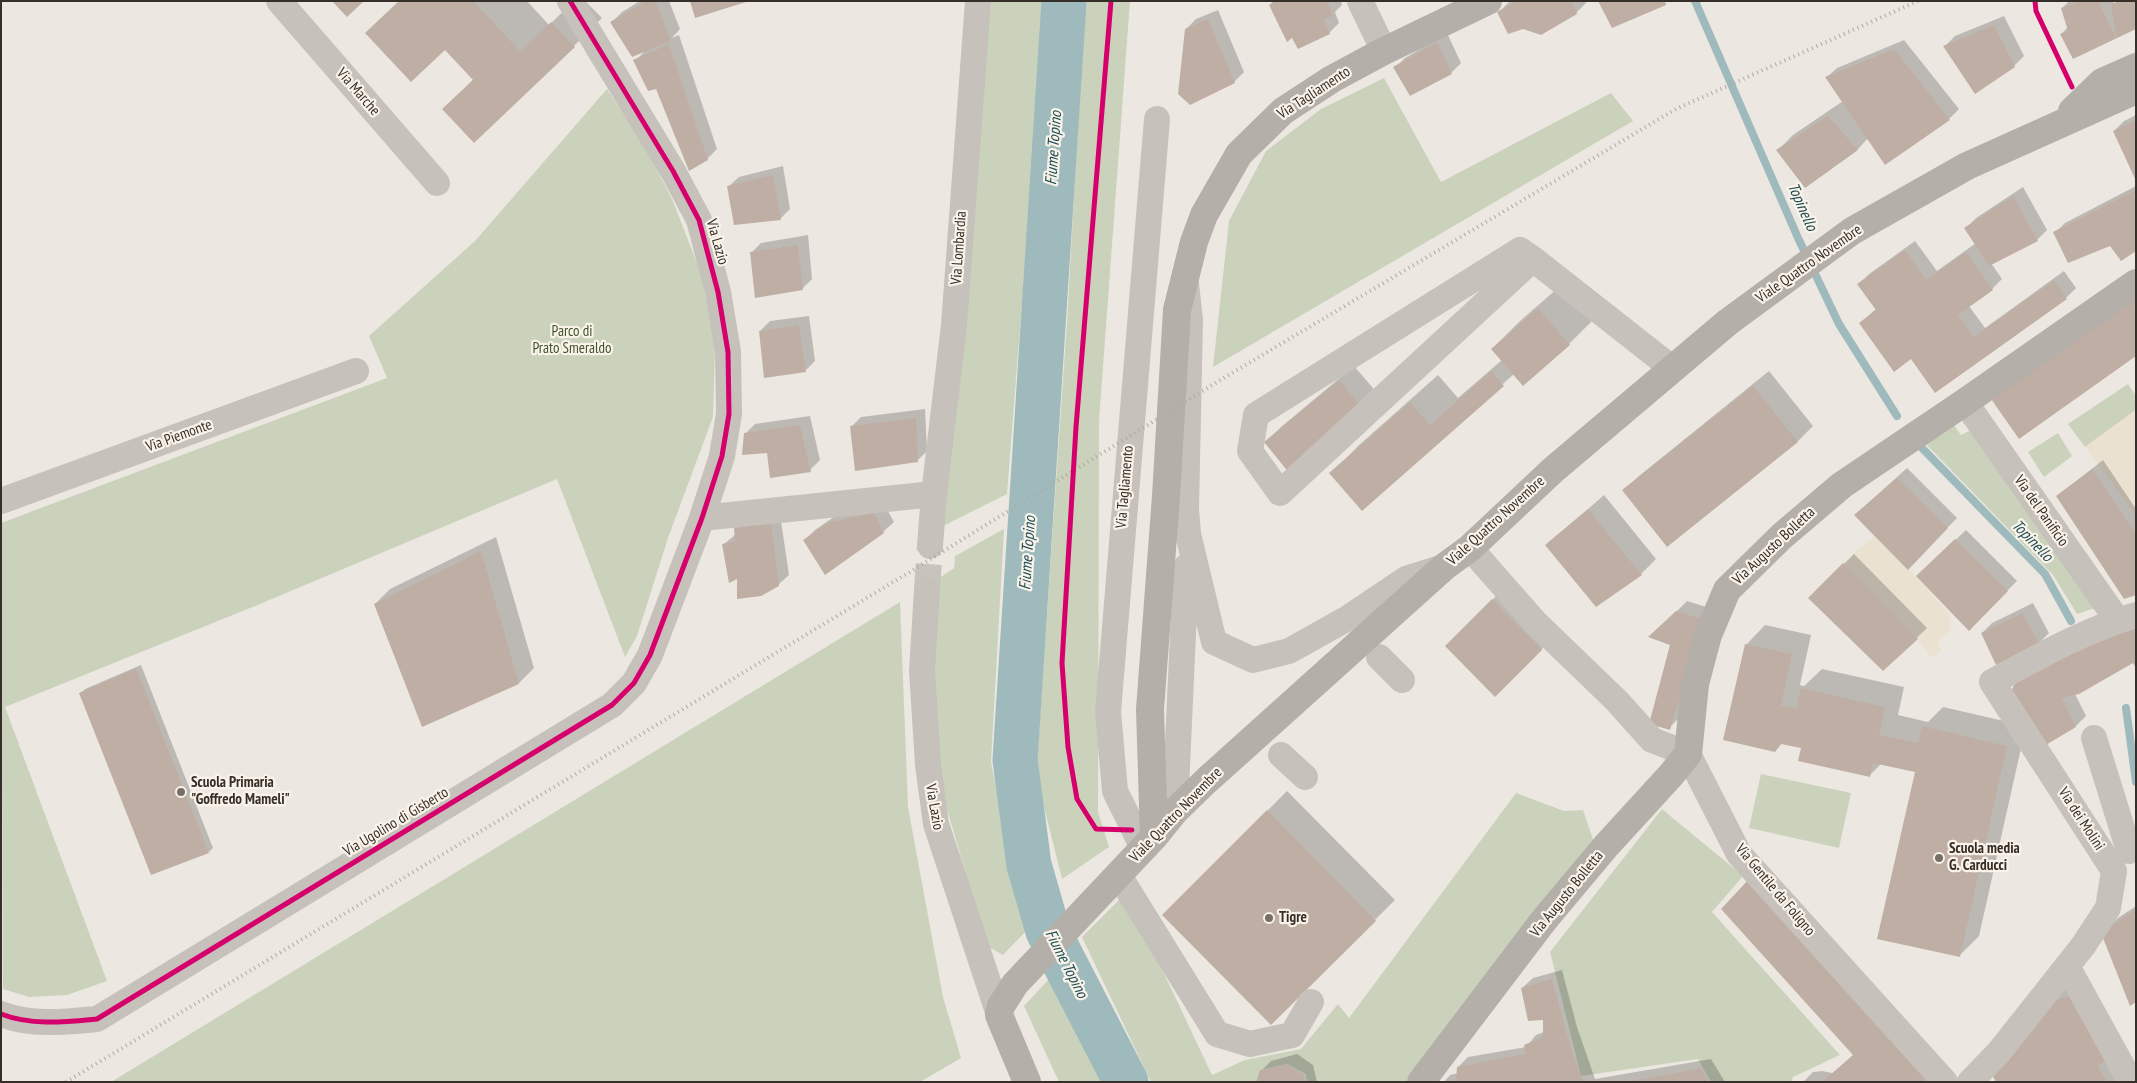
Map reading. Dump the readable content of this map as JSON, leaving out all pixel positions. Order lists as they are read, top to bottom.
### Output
{
  "streets": {
    "main road": ["Via Tagliamento", "Viale Quattro Novembre", "Via Augusto Bolletta"],
    "street": [
      "Via Marche",
      "Via Lazio",
      "Via Lombardia",
      "Via Piemonte",
      "Via del Panificio",
      "Via dei Molini",
      "Via Ugolino di Gisberto",
      "Via Gentile da Foligno"
    ]
  },
  "crossings": [
    ["Via Tagliamento", "Viale Quattro Novembre"],
    ["Via Lazio", "Viale Quattro Novembre"],
    ["Via Lazio", "Via Ugolino di Gisberto"],
    ["Via del Panificio", "Via Augusto Bolletta"],
    ["Via del Panificio", "Via dei Molini"],
    ["Via Augusto Bolletta", "Via Gentile da Foligno"]
  ],
  "water": ["Fiume Topino", "Topinello"],
  "parks": ["Parco di Prato Smeraldo"],
  "places": ["Scuola Primaria \"Goffredo Mameli\"", "Scuola media G. Carducci", "Tigre"]
}
